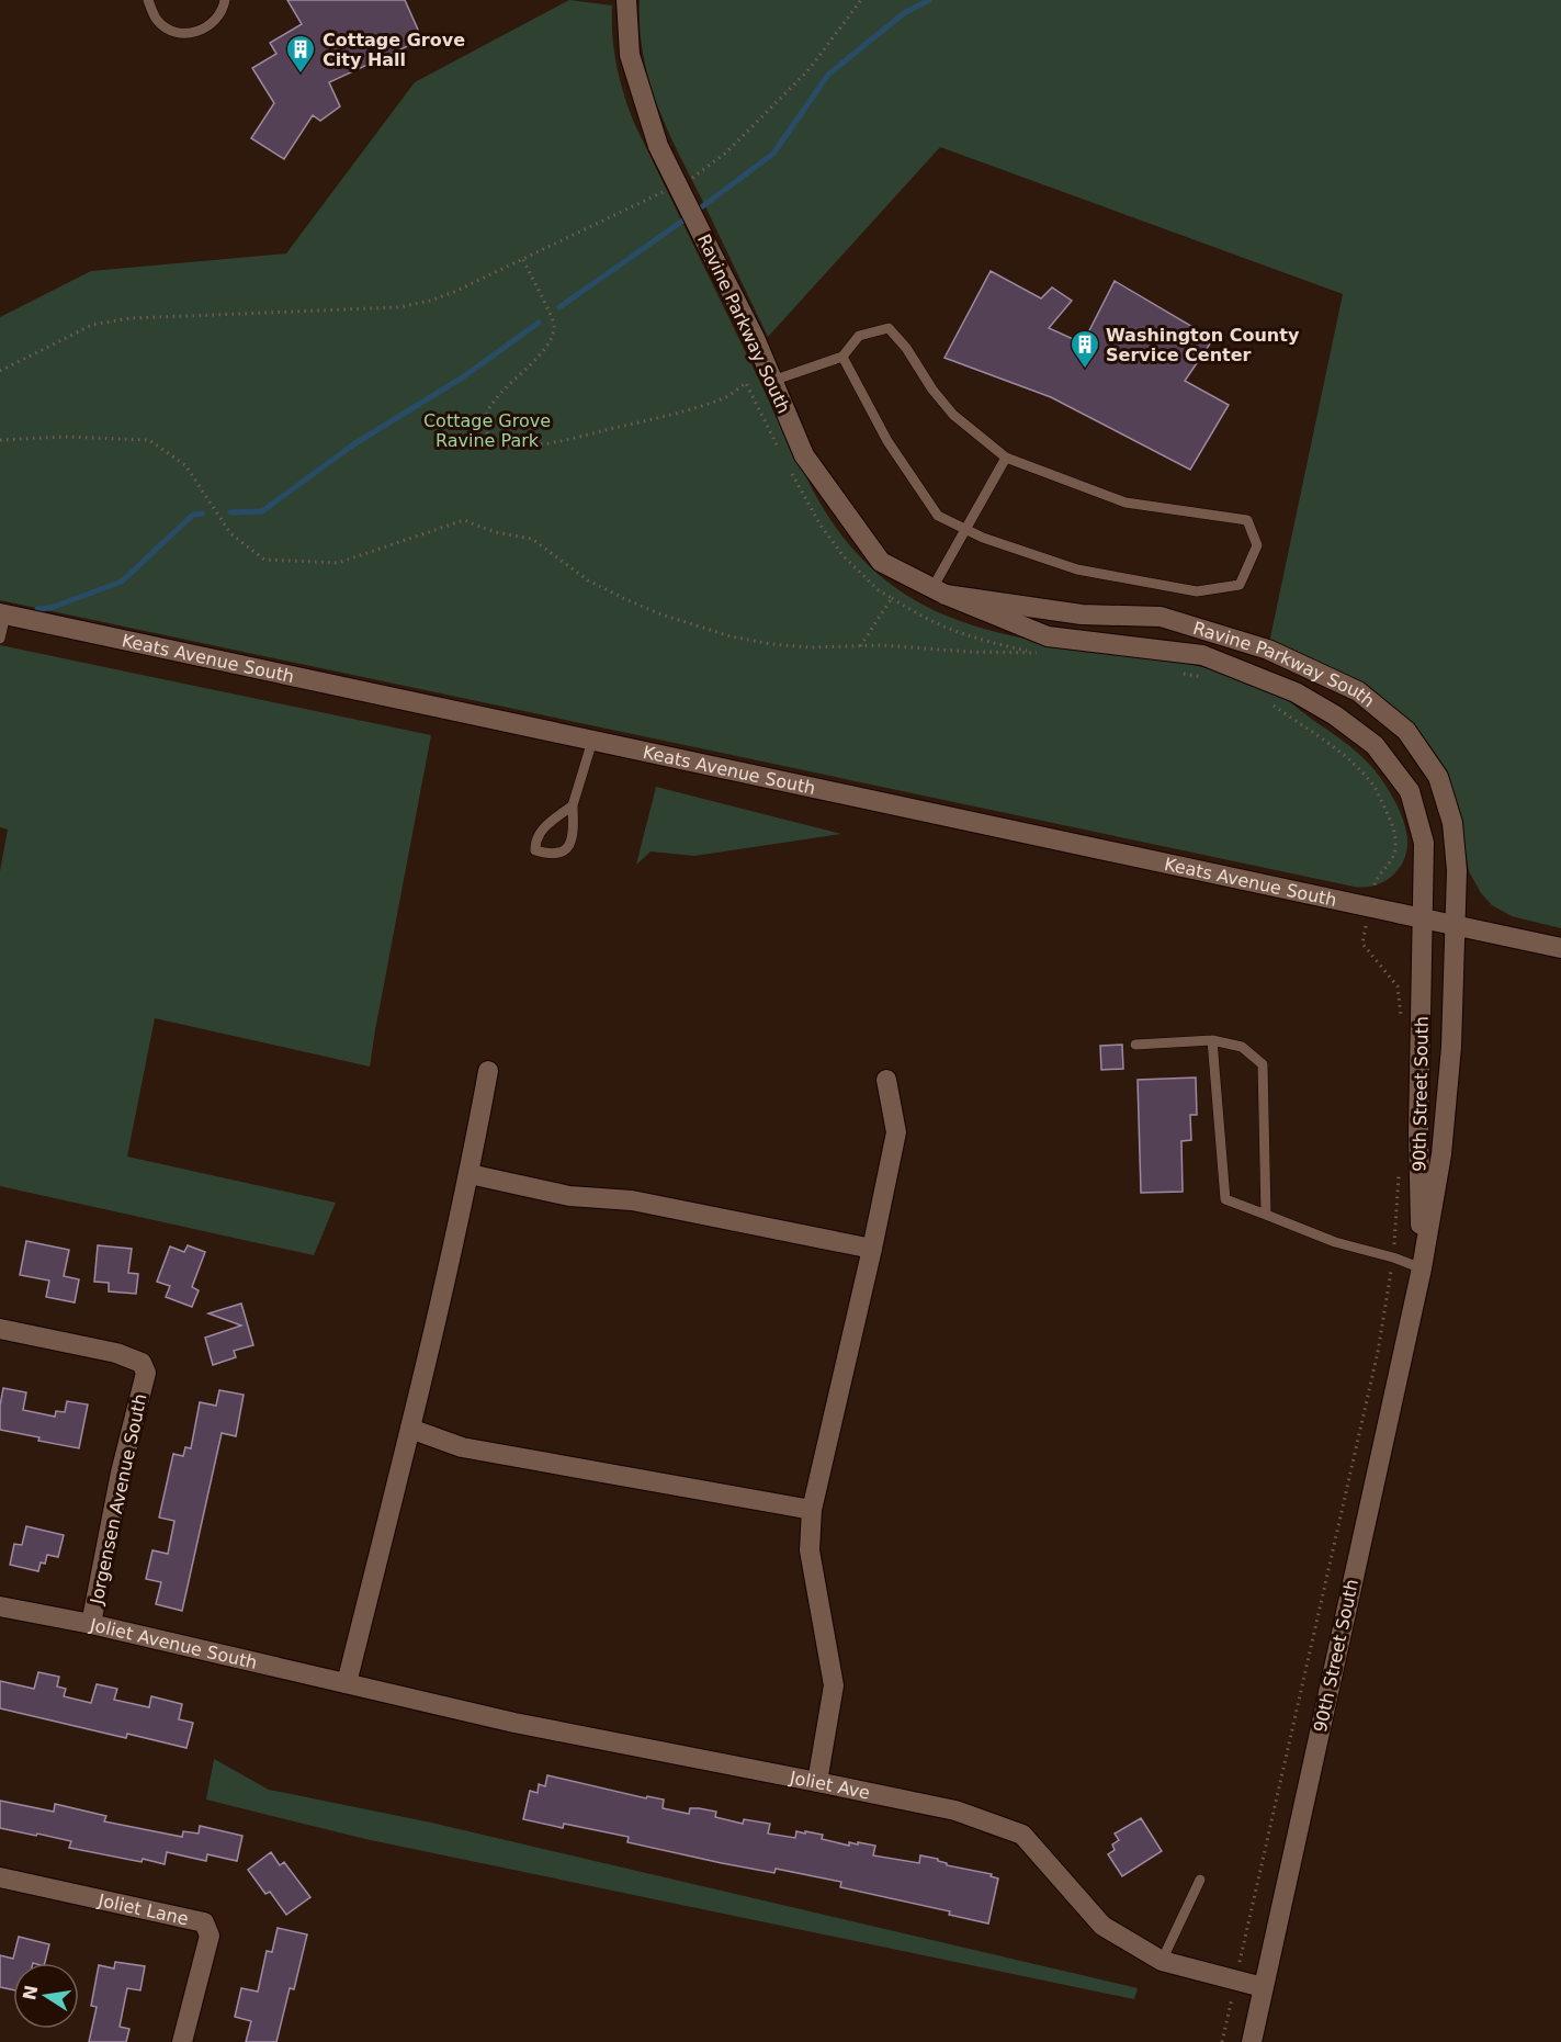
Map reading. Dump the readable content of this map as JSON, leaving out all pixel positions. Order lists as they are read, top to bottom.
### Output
{
  "streets": {
    "street": [
      "Ravine Parkway South",
      "Keats Avenue South",
      "90th Street South",
      "Jorgensen Avenue South",
      "Joliet Avenue South",
      "Joliet Ave",
      "Joliet Lane"
    ]
  },
  "crossings": [
    ["Ravine Parkway South", "Keats Avenue South"],
    ["Ravine Parkway South", "90th Street South"],
    ["Keats Avenue South", "90th Street South"],
    ["90th Street South", "Joliet Ave"],
    ["Jorgensen Avenue South", "Joliet Avenue South"],
    ["Joliet Avenue South", "Joliet Ave"]
  ],
  "parks": ["Cottage Grove Ravine Park"],
  "places": {
    "building": ["Cottage Grove City Hall", "Washington County Service Center"]
  },
  "north": "left"
}
